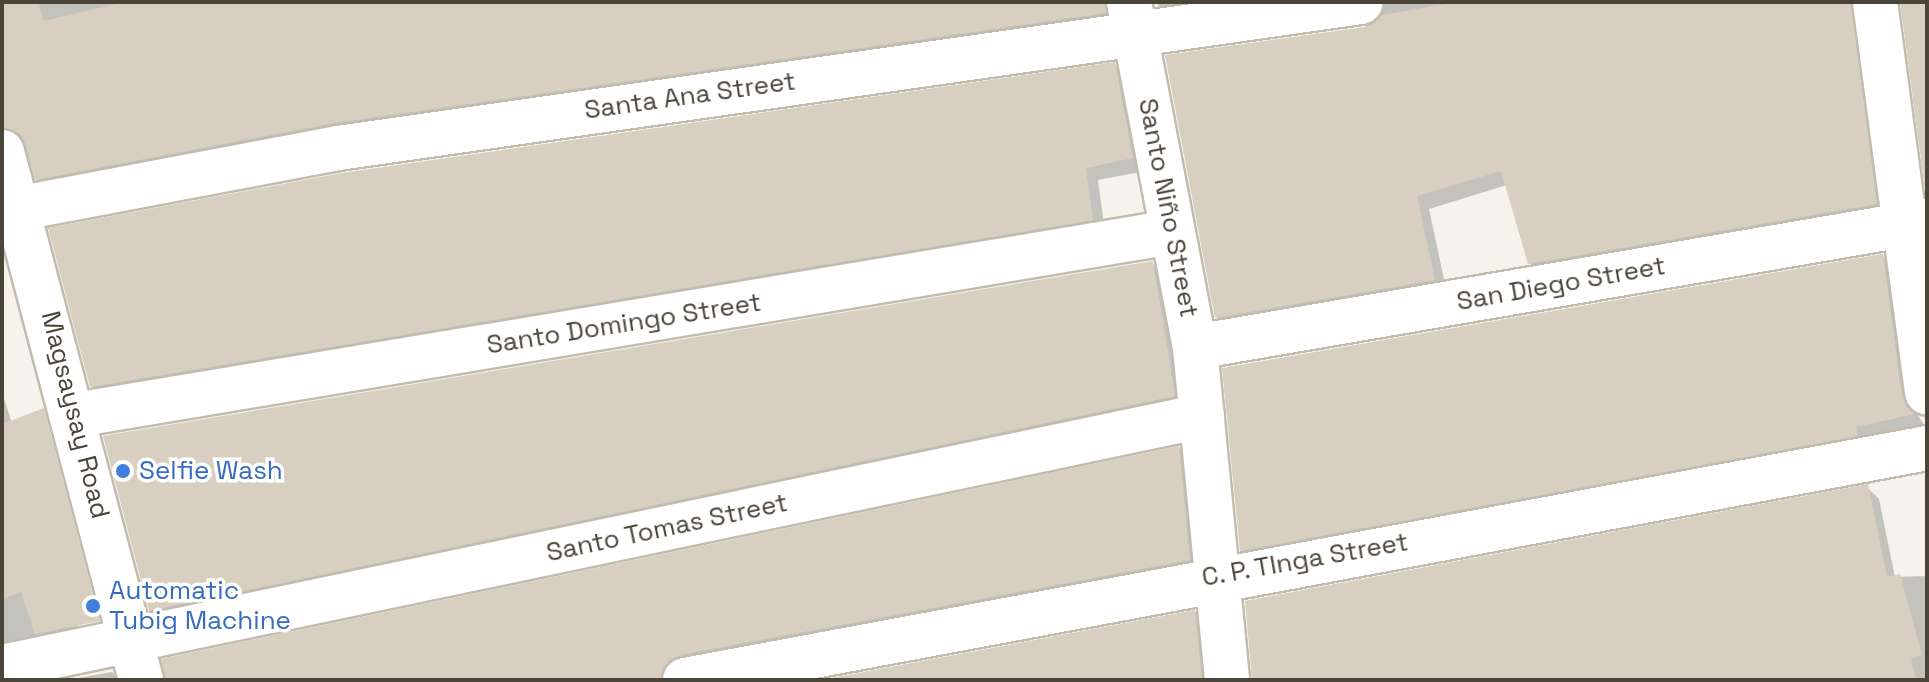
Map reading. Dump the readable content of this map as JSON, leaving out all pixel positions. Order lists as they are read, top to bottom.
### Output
{
  "streets": {
    "street": [
      "Santa Ana Street",
      "Santo Niño Street",
      "San Diego Street",
      "Santo Domingo Street",
      "Magsaysay Road",
      "Santo Tomas Street",
      "C. P. TInga Street"
    ]
  },
  "crossings": [
    ["Santa Ana Street", "Santo Niño Street"],
    ["Santa Ana Street", "Magsaysay Road"],
    ["Santo Niño Street", "San Diego Street"],
    ["Santo Niño Street", "Santo Domingo Street"],
    ["Santo Niño Street", "Santo Tomas Street"],
    ["Santo Niño Street", "C. P. TInga Street"],
    ["Santo Domingo Street", "Magsaysay Road"],
    ["Magsaysay Road", "Santo Tomas Street"]
  ],
  "places": ["Selfie Wash", "Automatic Tubig Machine"]
}
